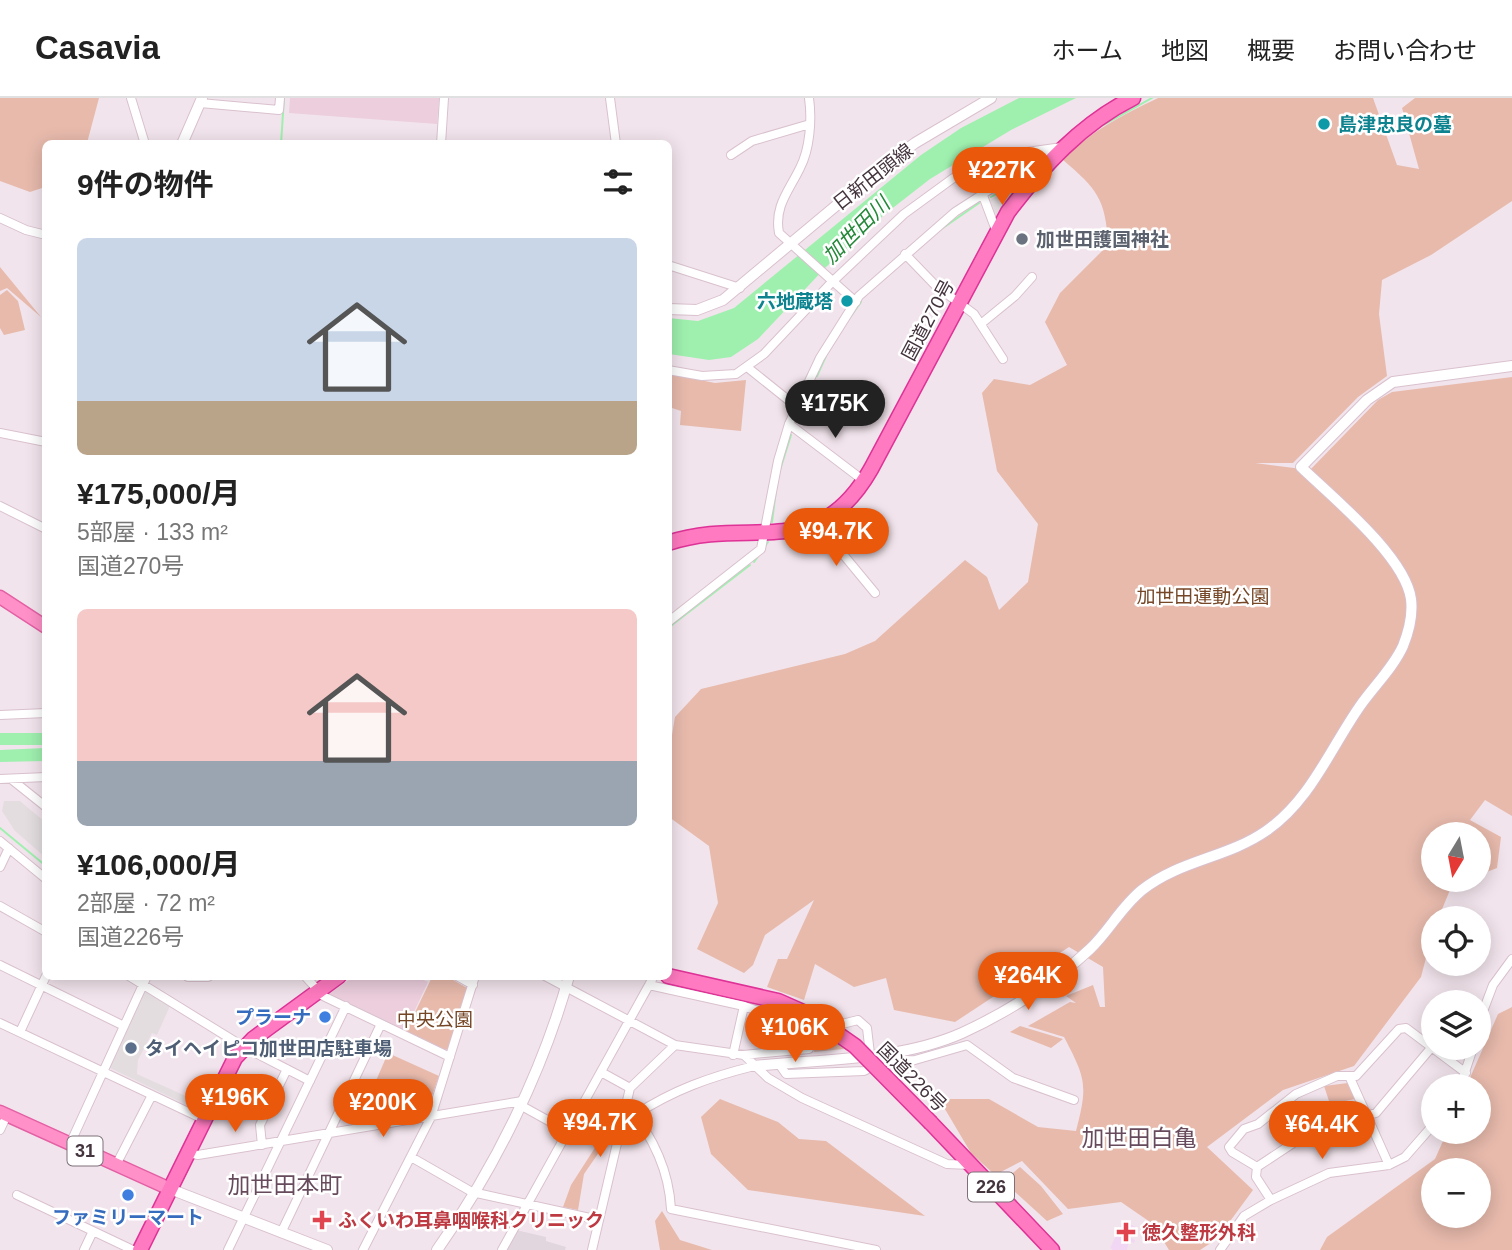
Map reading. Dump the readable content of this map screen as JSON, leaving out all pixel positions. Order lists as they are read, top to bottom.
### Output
{
  "streets": {
    "highway": ["国道270号", "国道226号", "226"],
    "main road": ["31"],
    "street": ["日新田頭線"]
  },
  "districts": ["加世田白亀", "加世田本町"],
  "water": ["加世田川"],
  "parks": ["加世田運動公園", "中央公園"],
  "places": {
    "other": [
      "島津忠良の墓",
      "加世田護国神社",
      "六地蔵塔",
      "プラーナ",
      "タイヘイピコ加世田店駐車場",
      "ファミリーマート"
    ],
    "health": ["ふくいわ耳鼻咽喉科クリニック", "徳久整形外科"]
  },
  "north": "bottom",
  "page": {
    "header": "Casavia",
    "nav": [
      "ホーム",
      "地図",
      "概要",
      "お問い合わせ"
    ],
    "heading": "9件の物件",
    "price": [
      "¥227K",
      "¥175K",
      "¥94.7K",
      "¥264K",
      "¥106K",
      "¥196K",
      "¥200K",
      "¥94.7K",
      "¥64.4K"
    ],
    "list": [
      {
        "name": "¥175,000/月",
        "note": "5部屋 · 133 m² · 国道270号"
      },
      {
        "name": "¥106,000/月",
        "note": "2部屋 · 72 m² · 国道226号"
      }
    ],
    "map_buttons": ["+", "−"]
  }
}
